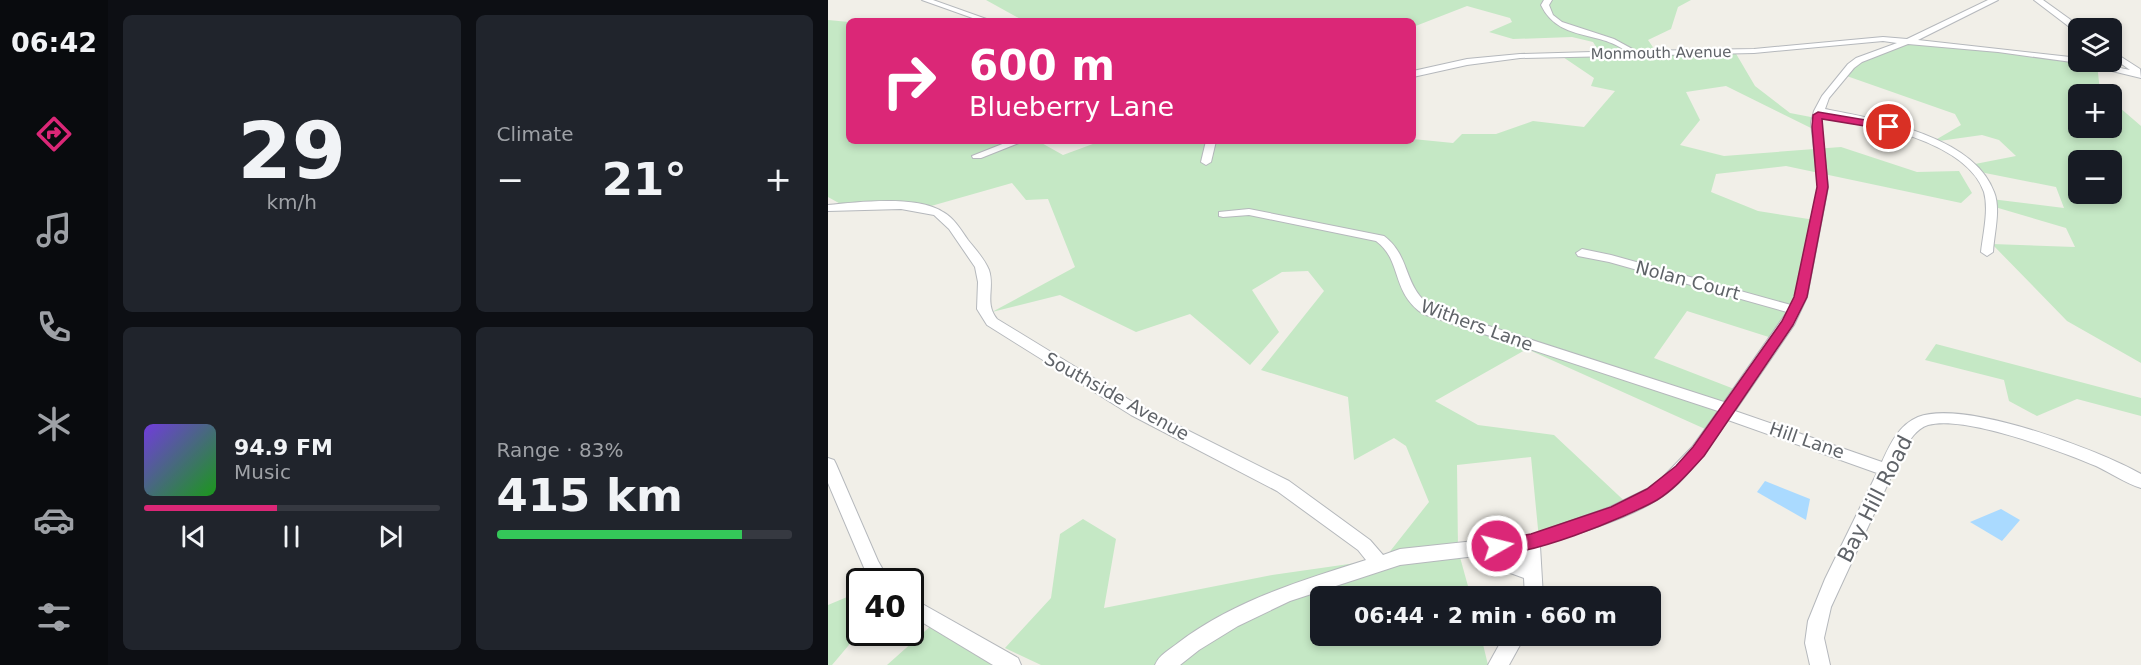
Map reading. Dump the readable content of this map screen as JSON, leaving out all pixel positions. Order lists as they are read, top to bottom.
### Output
{
  "streets": {
    "street": [
      "Monmouth Avenue",
      "Nolan Court",
      "Withers Lane",
      "Southside Avenue",
      "Hill Lane",
      "Bay Hill Road"
    ]
  },
  "crossings": [
    ["Withers Lane", "Hill Lane"],
    ["Hill Lane", "Bay Hill Road"]
  ],
  "page": {
    "tabs": "06:42",
    "tile": [
      ["29", "km/h"],
      "Climate",
      ["Range · 83%", "415 km"]
    ],
    "map_buttons": ["+", "−"],
    "turn": ["600 m", "Blueberry Lane"],
    "heat": ["−", "21°", "+"],
    "song": ["94.9 FM", "Music"],
    "limit": "40",
    "trip": "06:44 · 2 min · 660 m"
  }
}
